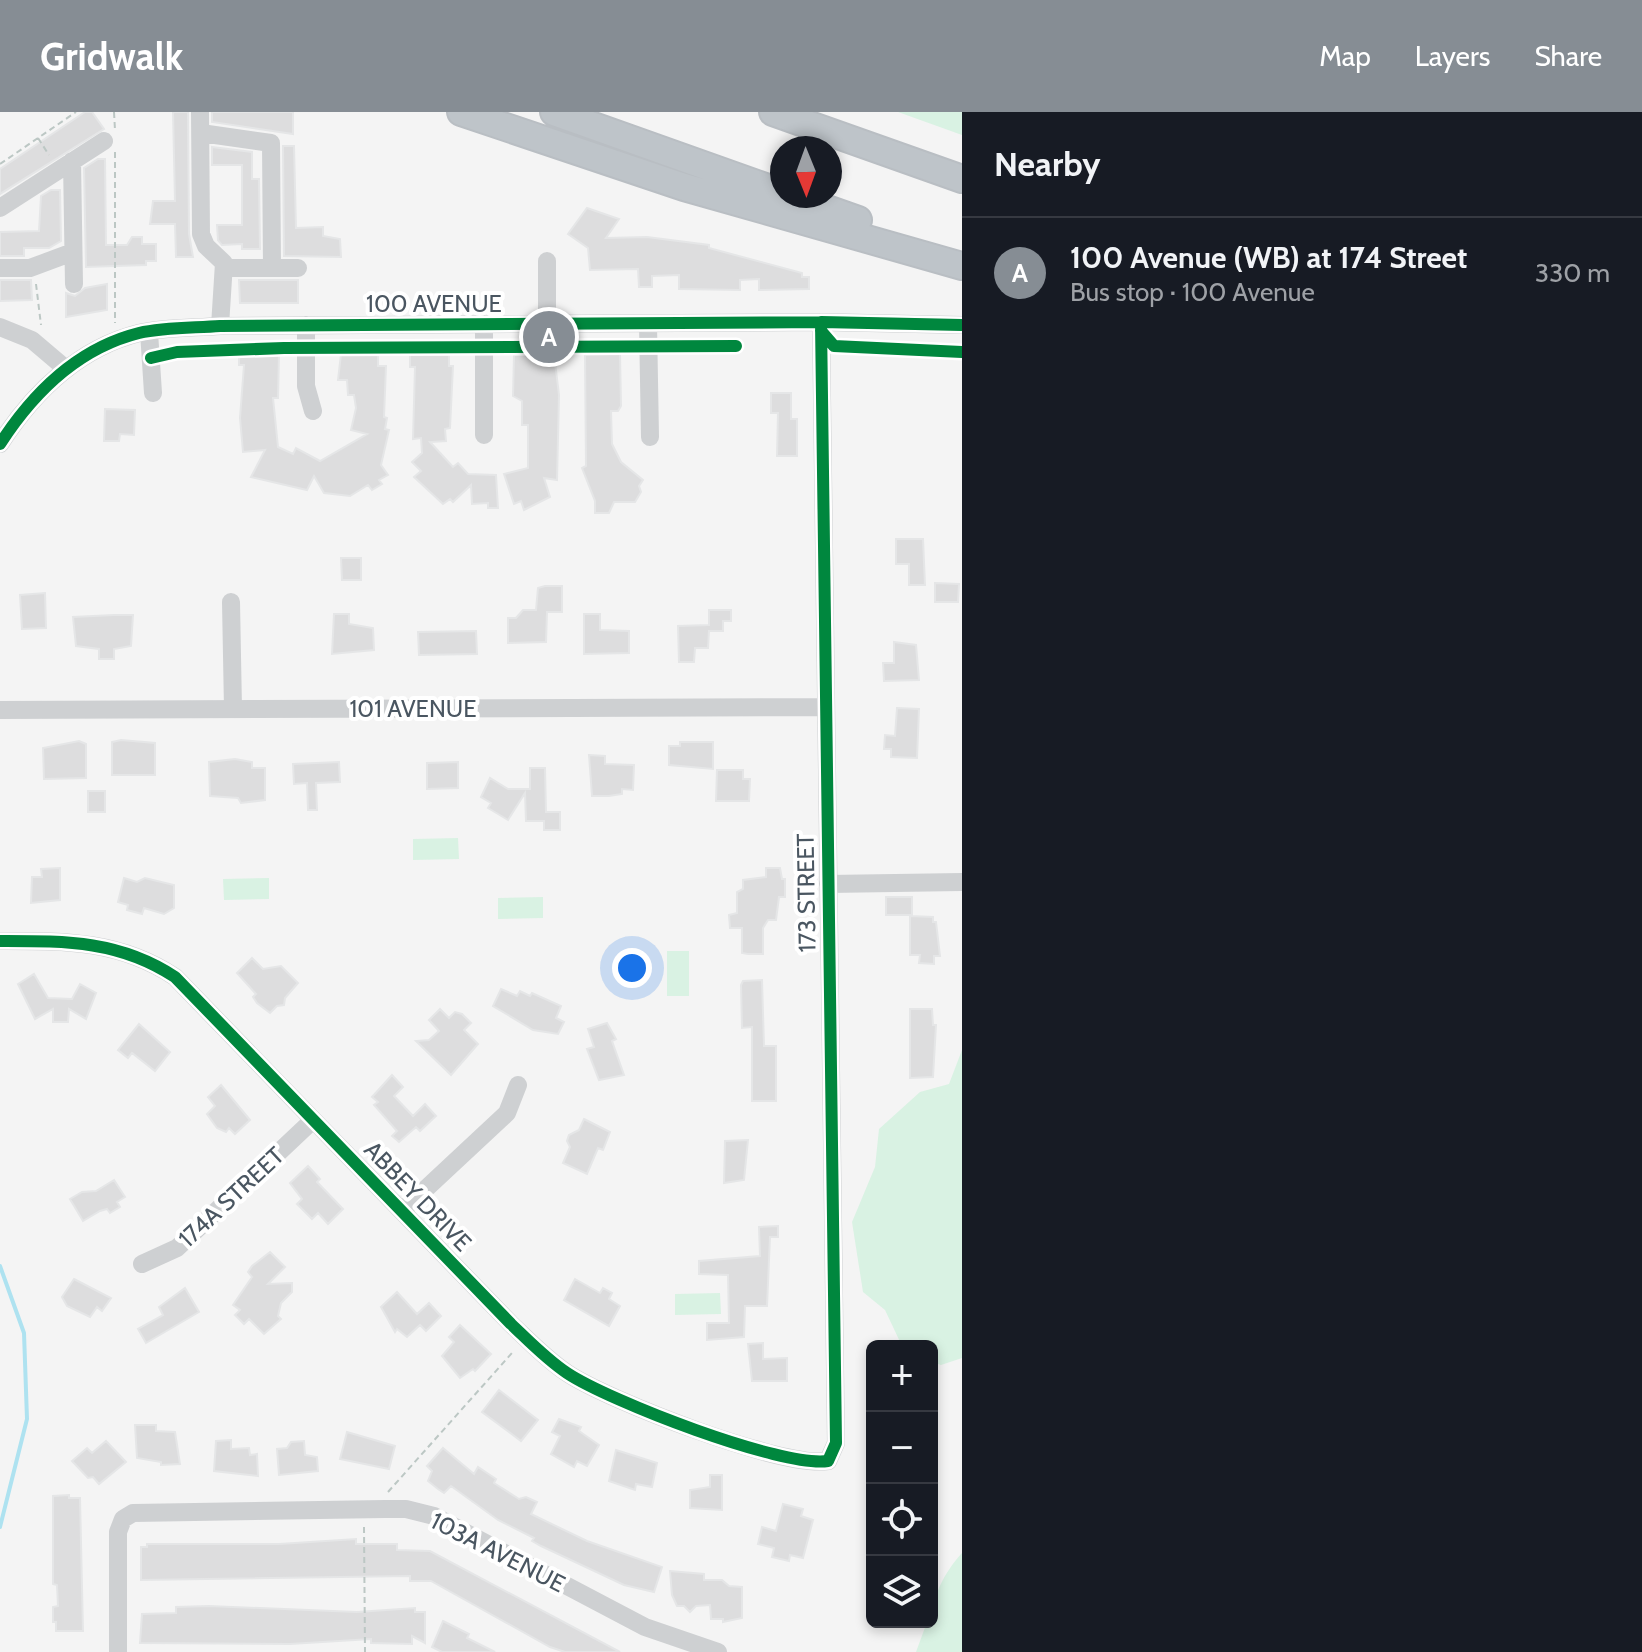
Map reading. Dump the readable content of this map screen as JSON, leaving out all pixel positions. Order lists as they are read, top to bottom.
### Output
{
  "streets": {
    "street": [
      "100 AVENUE",
      "101 AVENUE",
      "173 STREET",
      "ABBEY DRIVE",
      "174A STREET",
      "103A AVENUE"
    ]
  },
  "crossings": [
    ["100 AVENUE", "173 STREET"],
    ["101 AVENUE", "173 STREET"],
    ["173 STREET", "ABBEY DRIVE"],
    ["ABBEY DRIVE", "174A STREET"]
  ],
  "north": "bottom",
  "page": {
    "header": "Gridwalk",
    "nav": ["Map", "Layers", "Share"],
    "heading": "Nearby",
    "list": [
      {
        "mark": "A",
        "name": "100 Avenue (WB) at 174 Street",
        "note": "Bus stop · 100 Avenue",
        "value": "330 m"
      }
    ],
    "pins": "A",
    "map_buttons": ["+", "−"]
  }
}
